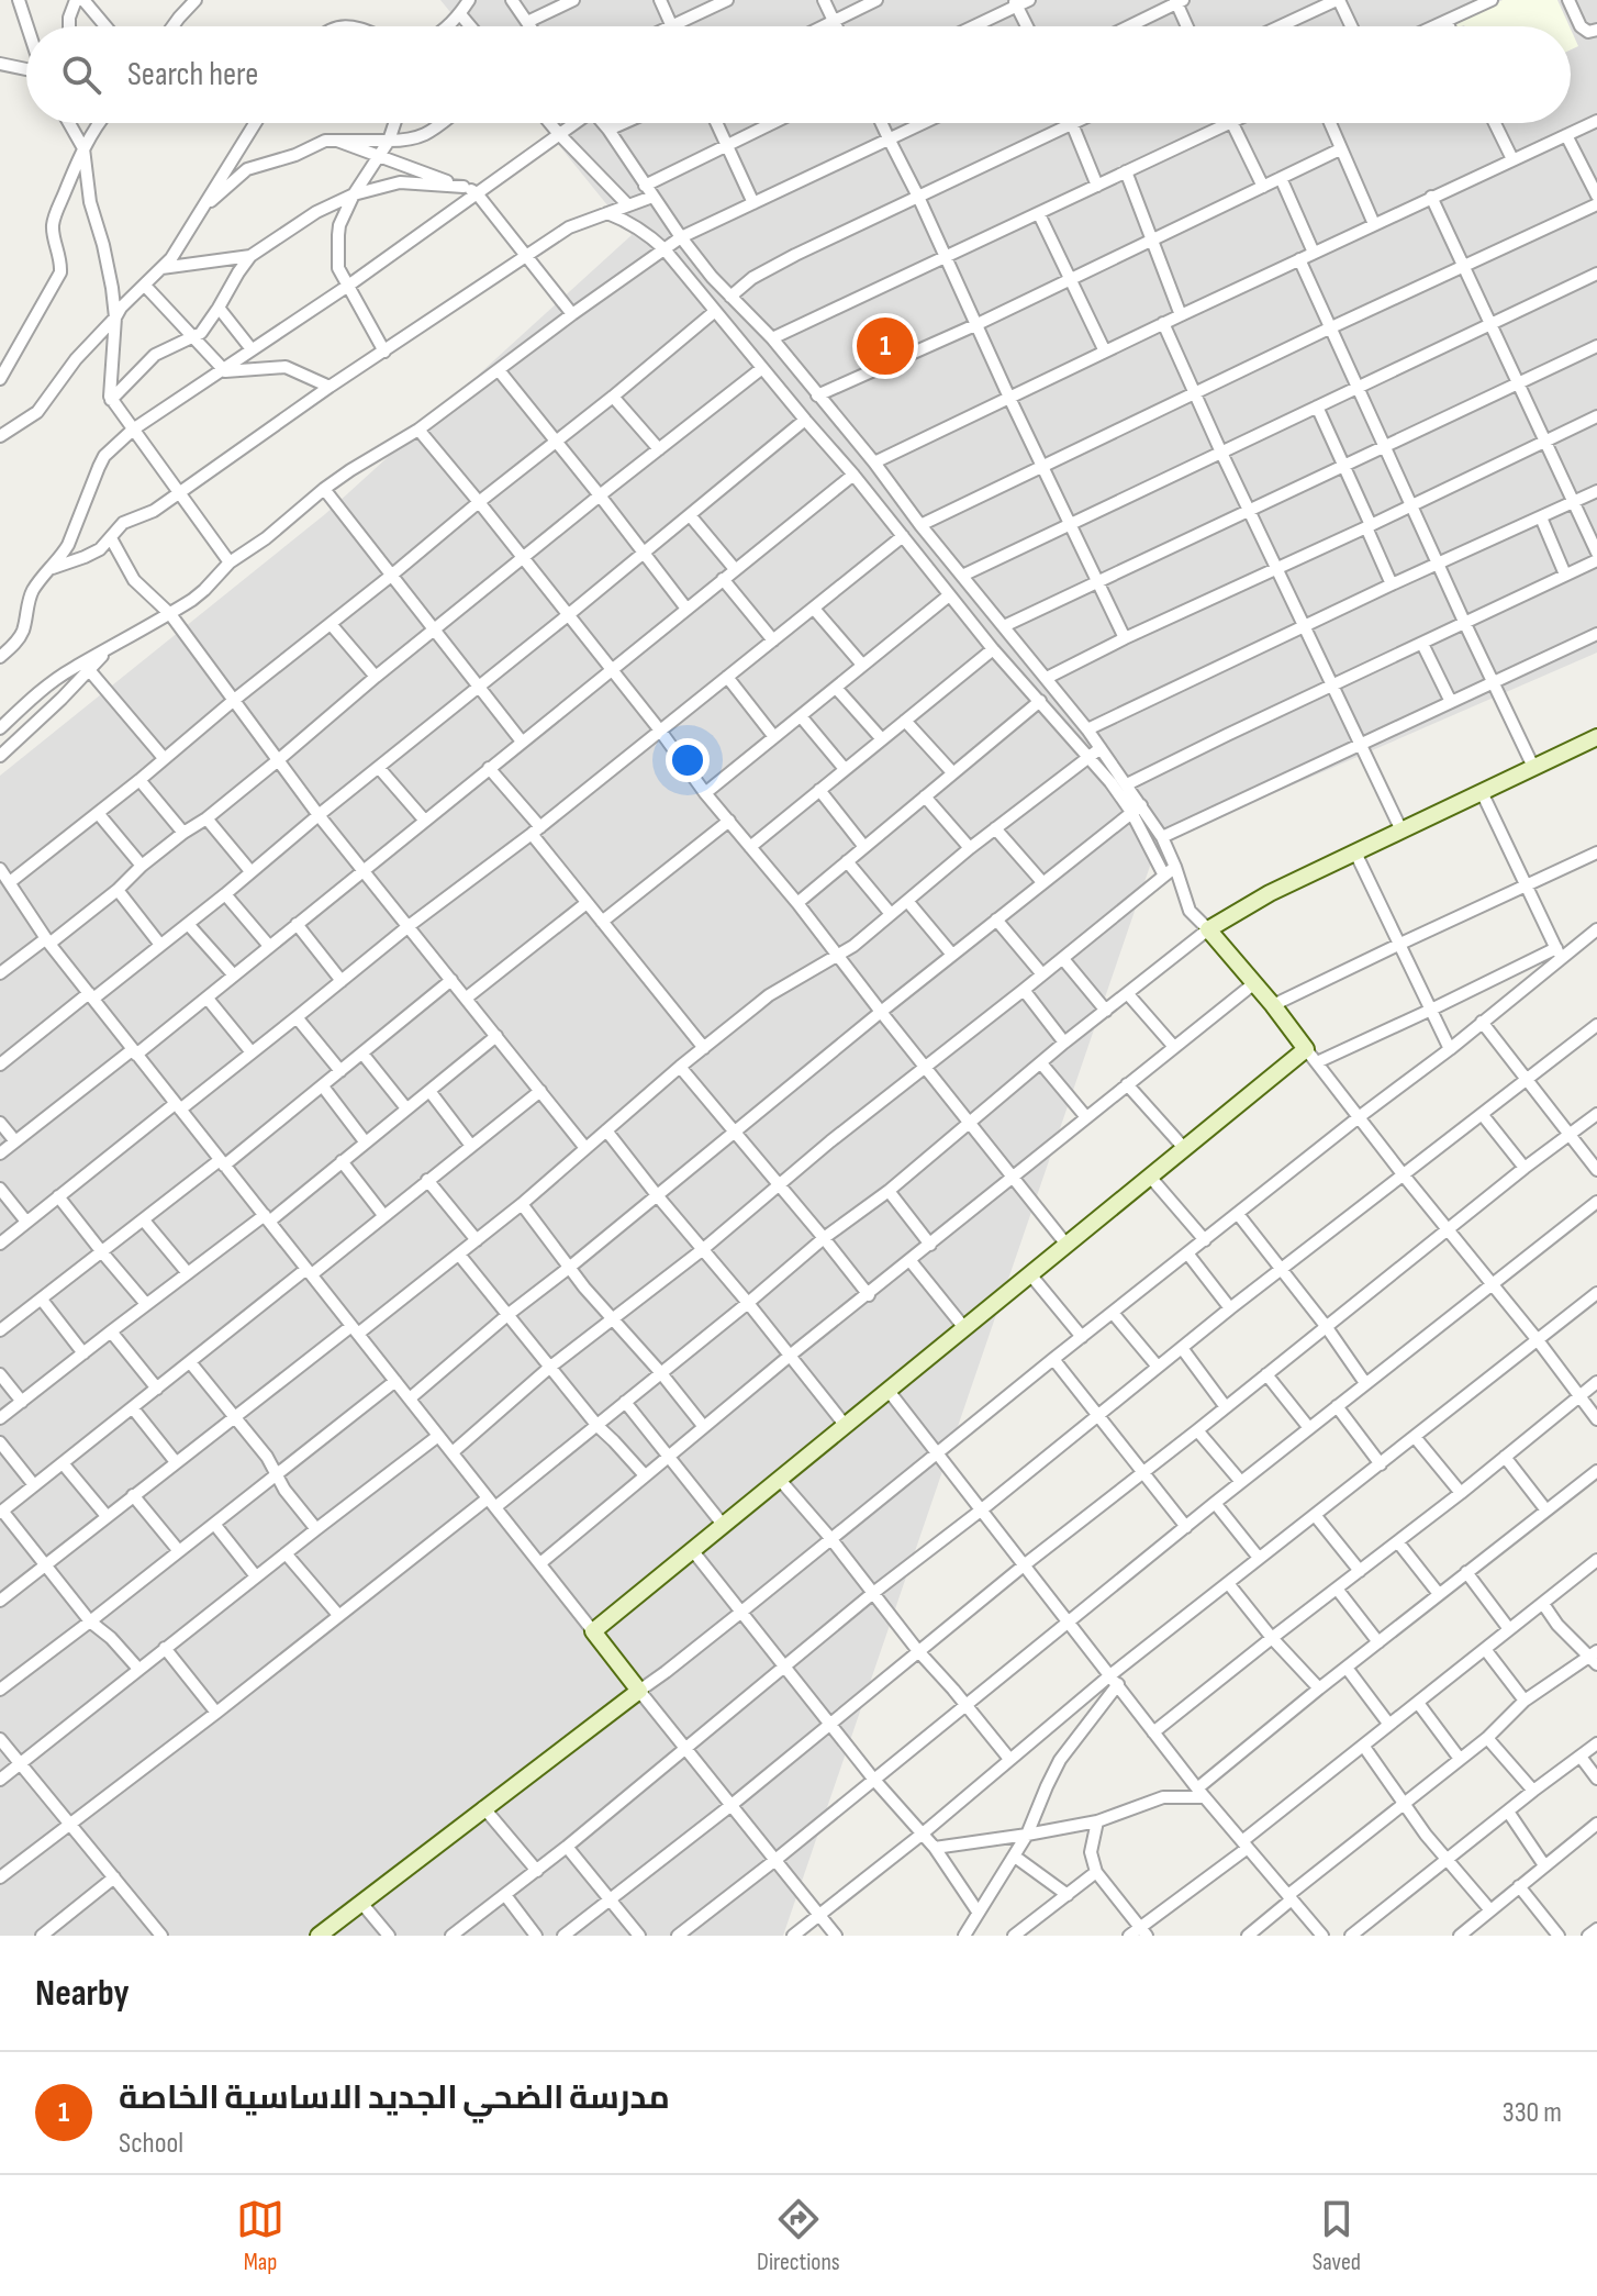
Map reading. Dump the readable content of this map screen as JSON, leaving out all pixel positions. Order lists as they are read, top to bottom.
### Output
{
  "page": {
    "search": "Search here",
    "pins": "1",
    "heading": "Nearby",
    "list": [
      {
        "mark": "1",
        "name": "مدرسة الضحي الجديد الاساسية الخاصة",
        "note": "School",
        "value": "330 m"
      }
    ],
    "nav": ["Map", "Directions", "Saved"]
  }
}
